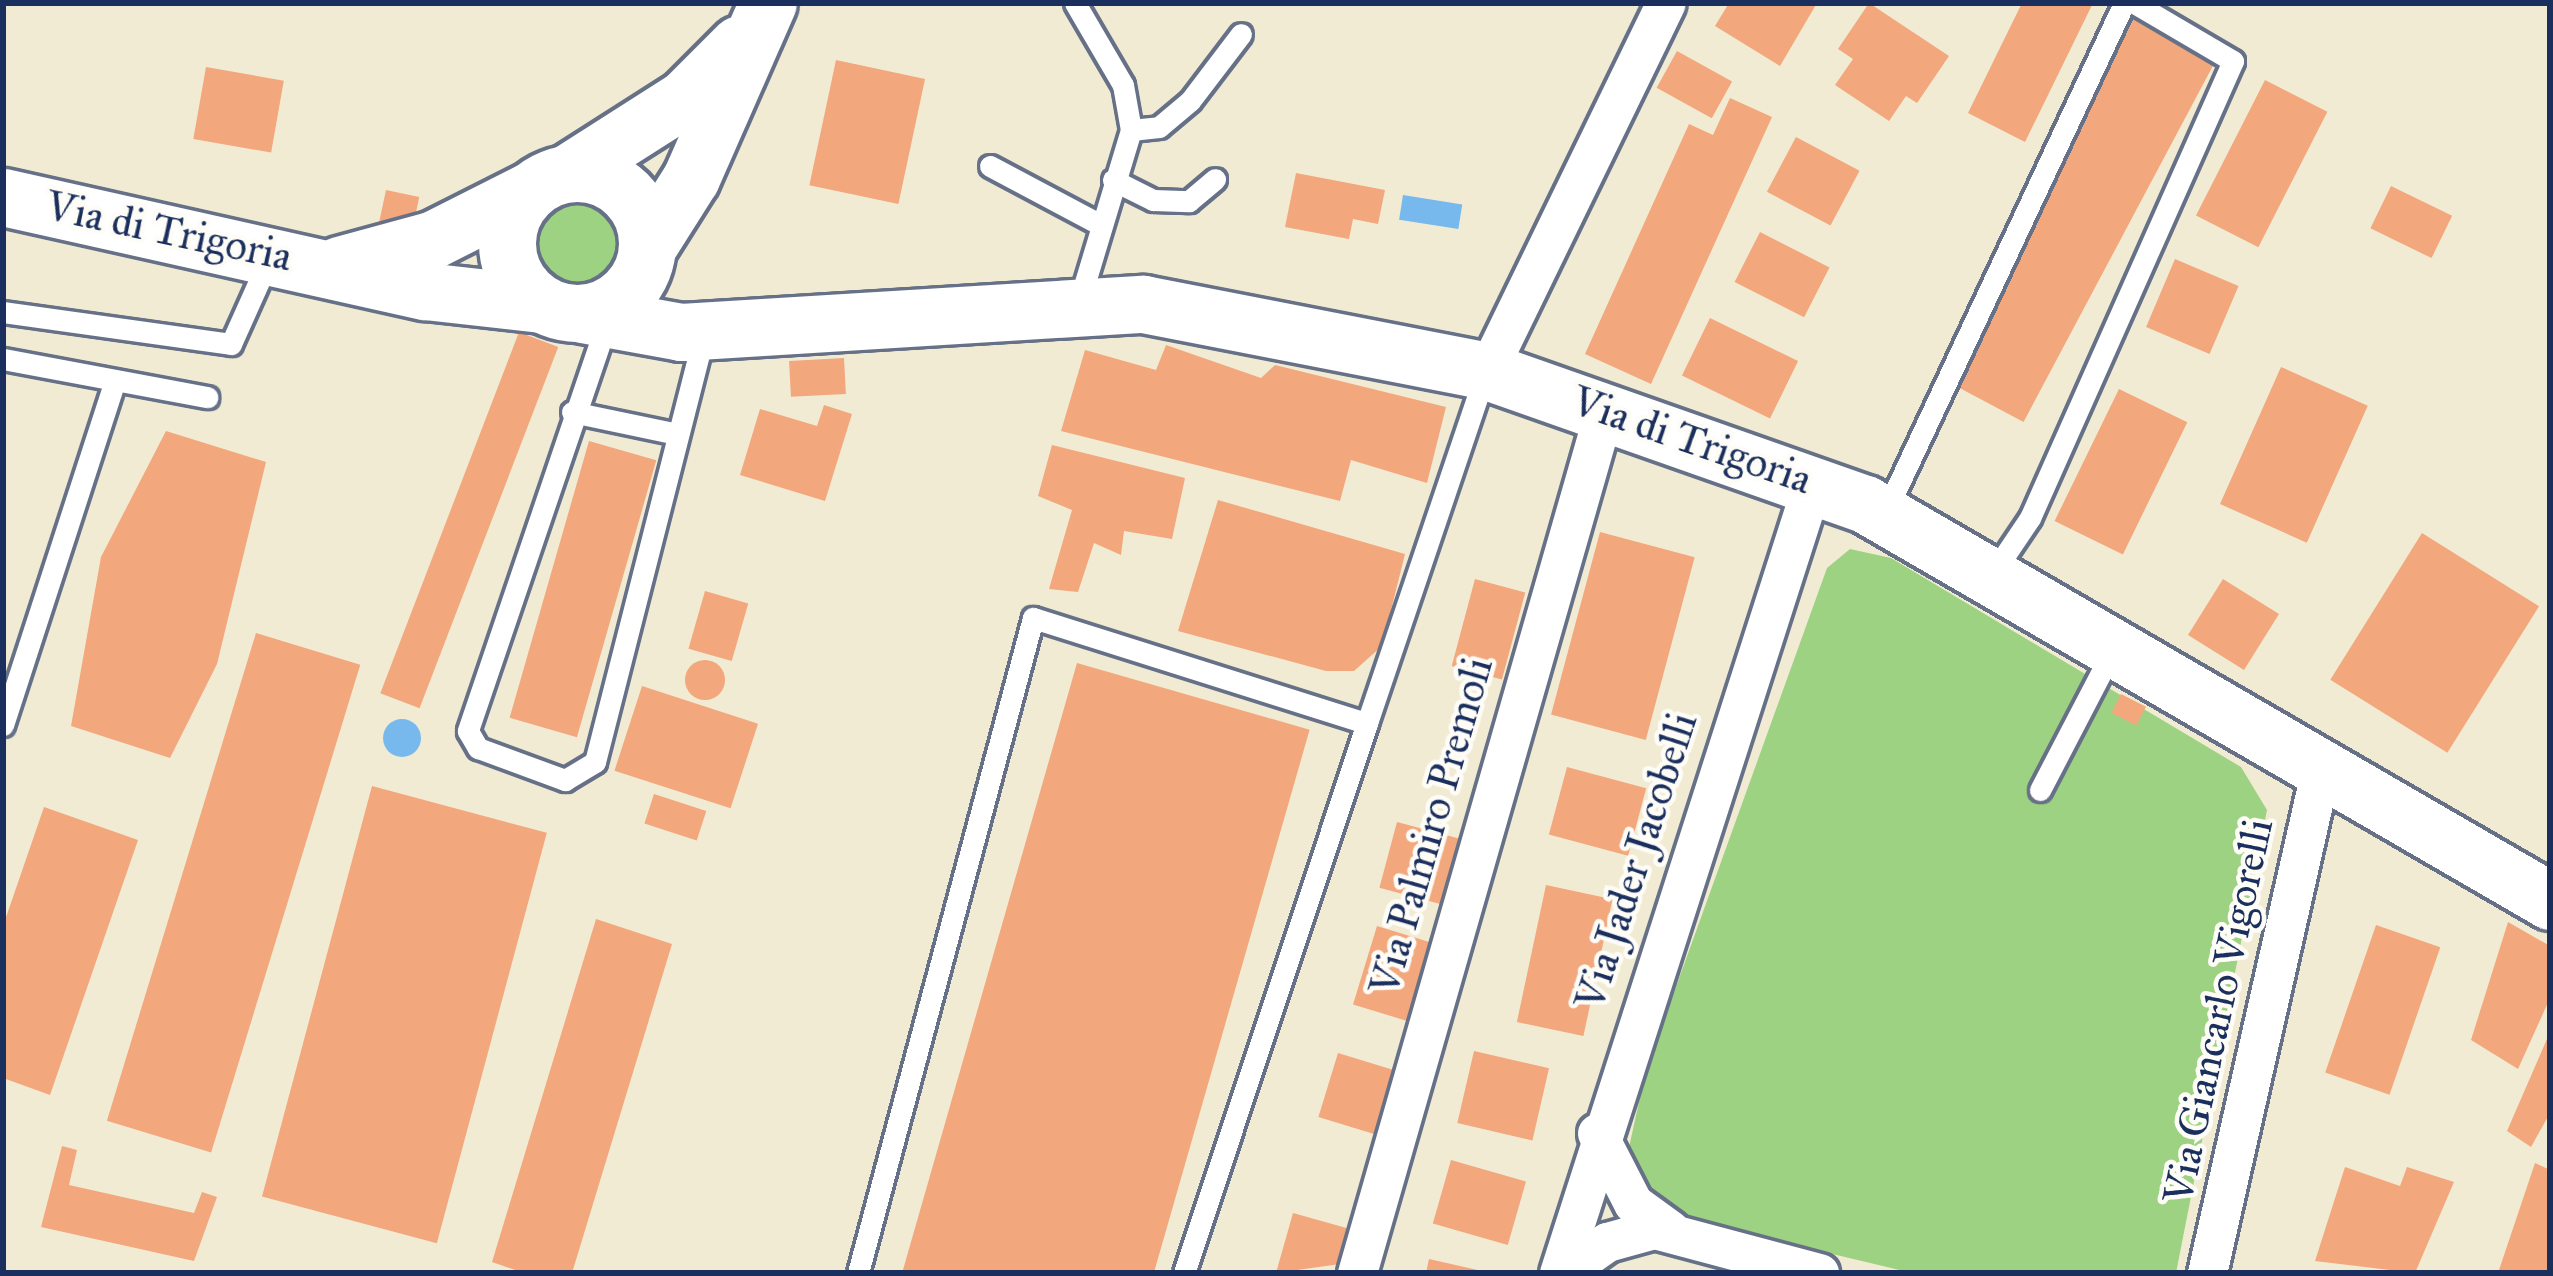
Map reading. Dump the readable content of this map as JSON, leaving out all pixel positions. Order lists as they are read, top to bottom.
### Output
{
  "streets": {
    "street": [
      "Via di Trigoria",
      "Via Palmiro Premoli",
      "Via Jader Jacobelli",
      "Via Giancarlo Vigorelli"
    ]
  },
  "crossings": [
    ["Via di Trigoria", "Via Palmiro Premoli"],
    ["Via di Trigoria", "Via Jader Jacobelli"],
    ["Via di Trigoria", "Via Giancarlo Vigorelli"]
  ]
}
